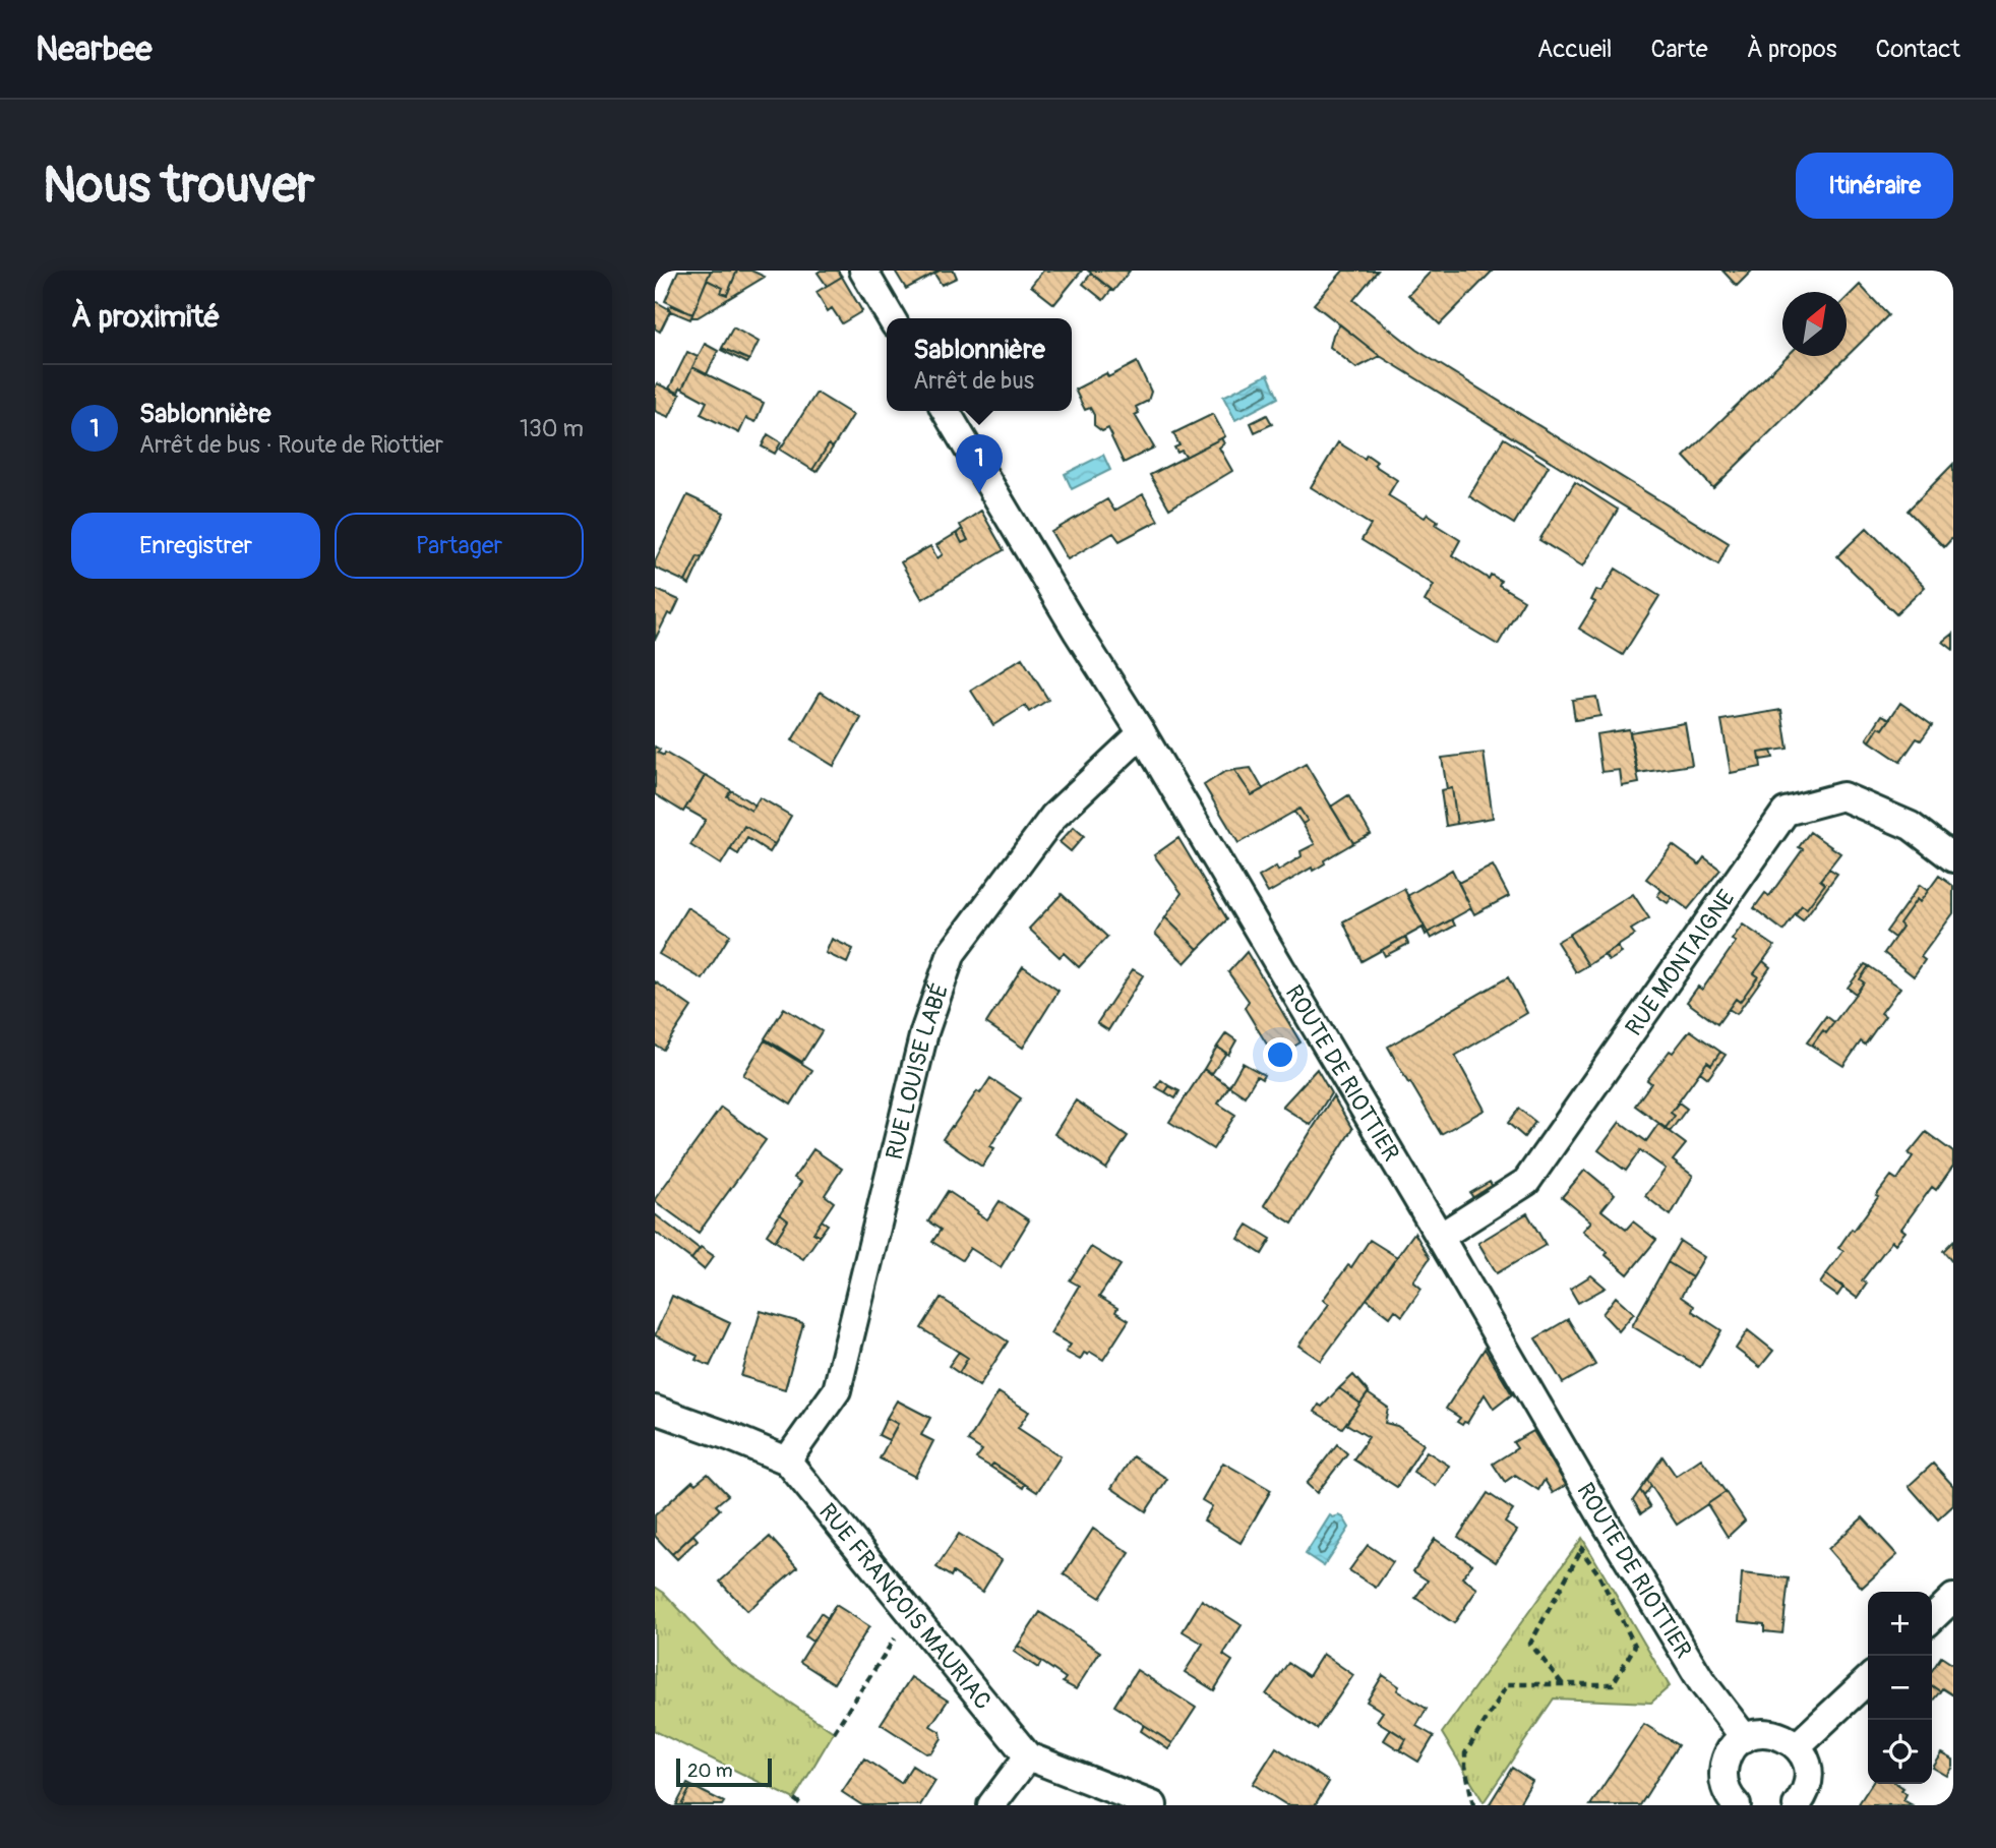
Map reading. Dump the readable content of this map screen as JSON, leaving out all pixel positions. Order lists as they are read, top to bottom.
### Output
{
  "streets": {
    "street": [
      "RUE MONTAIGNE",
      "RUE LOUISE LABÉ",
      "ROUTE DE RIOTTIER",
      "RUE FRANÇOIS MAURIAC"
    ]
  },
  "crossings": [
    ["RUE MONTAIGNE", "ROUTE DE RIOTTIER"],
    ["RUE LOUISE LABÉ", "ROUTE DE RIOTTIER"],
    ["RUE LOUISE LABÉ", "RUE FRANÇOIS MAURIAC"]
  ],
  "scale_bar": "20 m",
  "north": "top right",
  "page": {
    "header": "Nearbee",
    "nav": [
      "Accueil",
      "Carte",
      "À propos",
      "Contact"
    ],
    "buttons": [
      "Itinéraire",
      ["Enregistrer", "Partager"]
    ],
    "title": "Nous trouver",
    "heading": "À proximité",
    "popup": ["Sablonnière", "Arrêt de bus"],
    "list": [
      {
        "mark": "1",
        "name": "Sablonnière",
        "note": "Arrêt de bus · Route de Riottier",
        "value": "130 m"
      }
    ],
    "pins": "1",
    "map_buttons": ["+", "−"],
    "scale": "20 m"
  }
}
